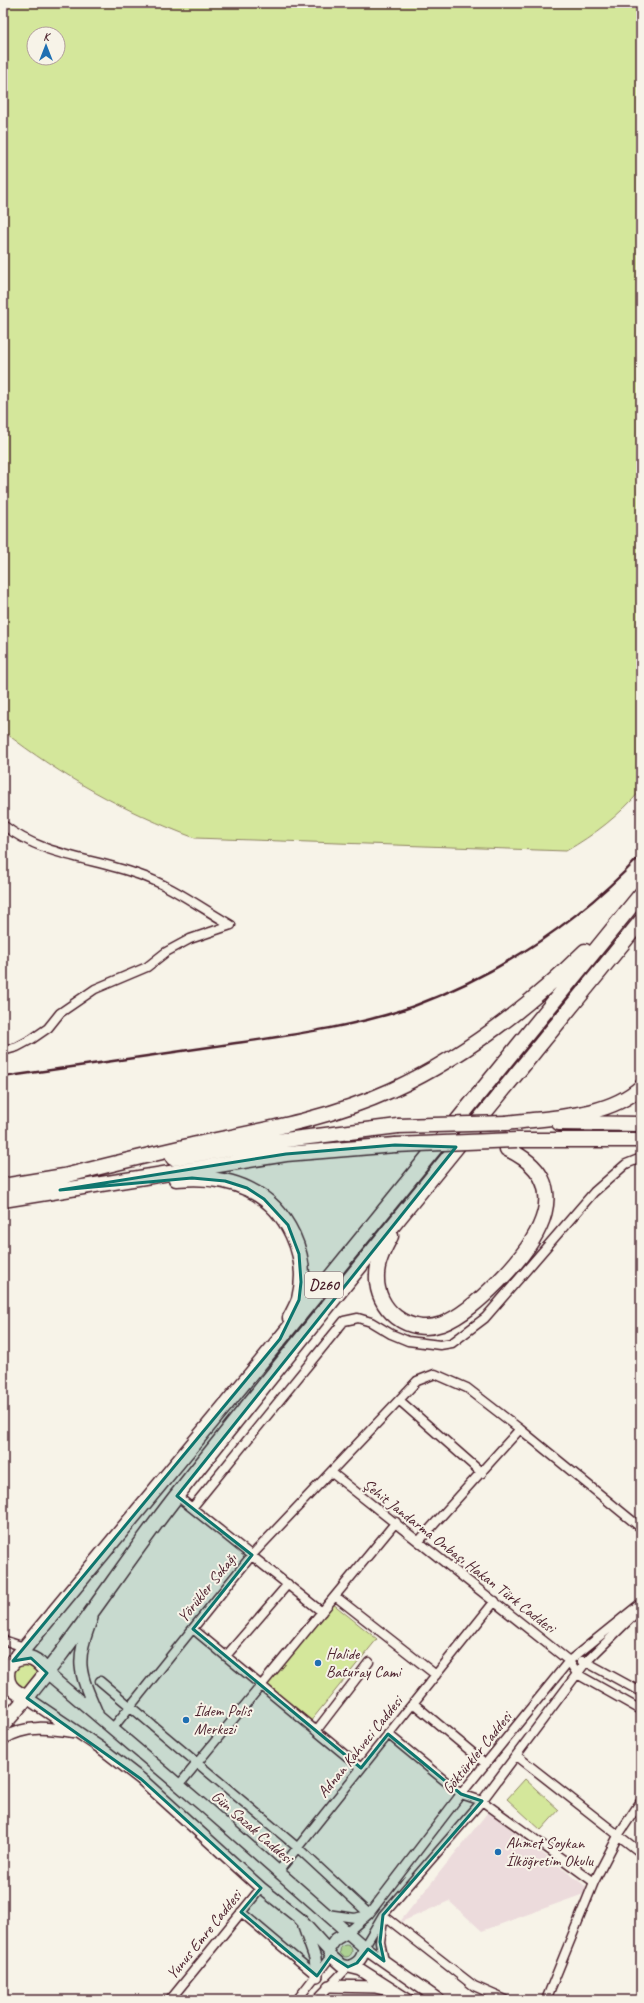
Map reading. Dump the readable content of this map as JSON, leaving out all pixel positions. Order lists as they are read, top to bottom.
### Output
{
  "streets": {
    "highway": ["D260"],
    "street": [
      "Şehit Jandarma Onbaşı Hakan Türk Caddesi",
      "Yörükler Sokağı",
      "Adnan Kahveci Caddesi",
      "Göktürkler Caddesi",
      "Gün Sazak Caddesi",
      "Yunus Emre Caddesi"
    ]
  },
  "crossings": [
    ["D260", "Gün Sazak Caddesi"],
    ["Şehit Jandarma Onbaşı Hakan Türk Caddesi", "Yörükler Sokağı"],
    ["Şehit Jandarma Onbaşı Hakan Türk Caddesi", "Adnan Kahveci Caddesi"],
    ["Şehit Jandarma Onbaşı Hakan Türk Caddesi", "Göktürkler Caddesi"],
    ["Yörükler Sokağı", "Gün Sazak Caddesi"],
    ["Adnan Kahveci Caddesi", "Gün Sazak Caddesi"],
    ["Göktürkler Caddesi", "Gün Sazak Caddesi"]
  ],
  "places": ["Halide Baturay Cami", "İldem Polis Merkezi", "Ahmet Soykan İlköğretim Okulu"],
  "north": "top"
}
